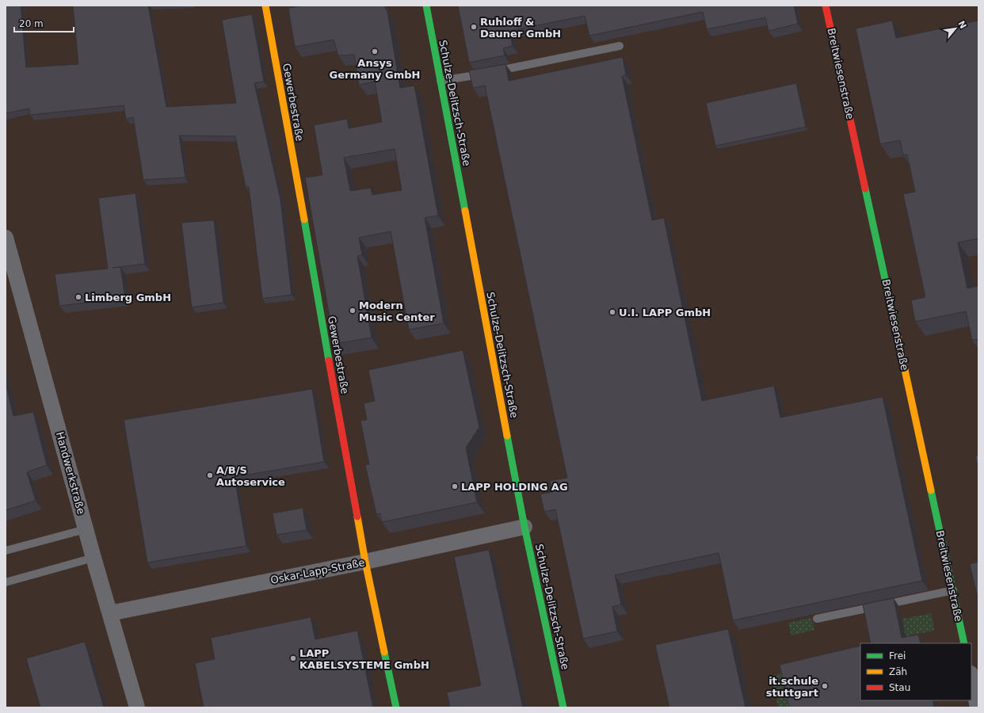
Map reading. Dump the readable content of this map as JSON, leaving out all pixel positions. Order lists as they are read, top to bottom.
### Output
{
  "streets": {
    "street": [
      "Breitwiesenstraße",
      "Gewerbestraße",
      "Schulze-Delitzsch-Straße",
      "Handwerkstraße",
      "Oskar-Lapp-Straße"
    ]
  },
  "crossings": [
    ["Gewerbestraße", "Oskar-Lapp-Straße"],
    ["Schulze-Delitzsch-Straße", "Oskar-Lapp-Straße"],
    ["Handwerkstraße", "Oskar-Lapp-Straße"]
  ],
  "places": [
    "Ruhloff & Dauner GmbH",
    "Ansys Germany GmbH",
    "Limberg GmbH",
    "Modern Music Center",
    "U.I. LAPP GmbH",
    "A/B/S Autoservice",
    "LAPP HOLDING AG",
    "LAPP KABELSYSTEME GmbH",
    "it.schule stuttgart"
  ],
  "legend": ["Frei", "Zäh", "Stau"],
  "scale_bar": "20 m",
  "north": "top right"
}
